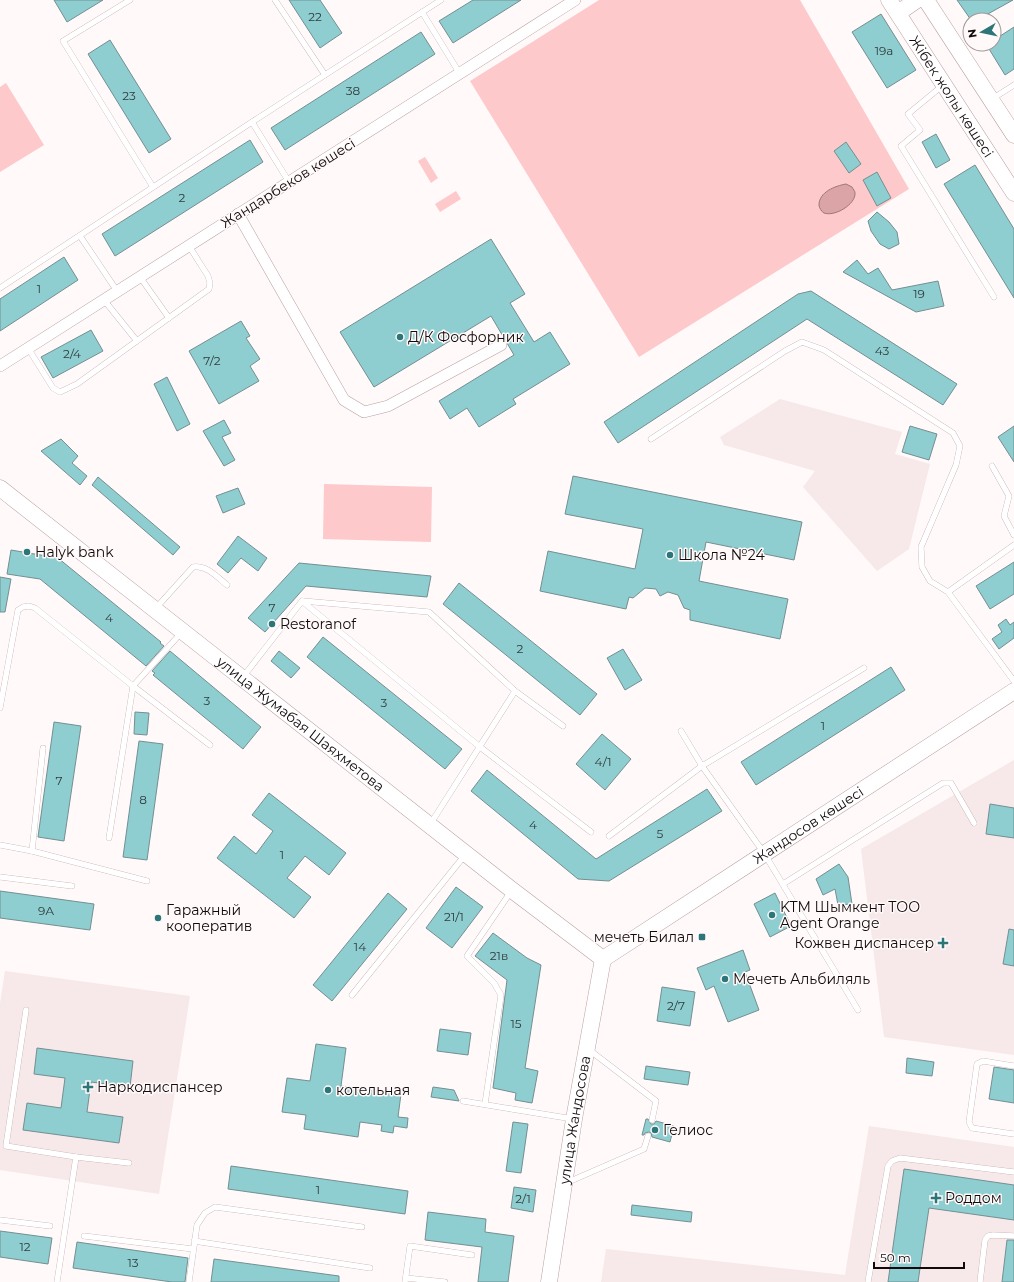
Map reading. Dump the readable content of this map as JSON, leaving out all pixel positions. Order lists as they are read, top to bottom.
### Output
{
  "streets": {
    "street": [
      "Жібек жолы көшесі",
      "Жандарбеков көшесі",
      "улица Жумабая Шаяхметова",
      "Жандосов көшесі",
      "улица Жандосова"
    ]
  },
  "crossings": [
    ["улица Жумабая Шаяхметова", "Жандосов көшесі"],
    ["улица Жумабая Шаяхметова", "улица Жандосова"],
    ["Жандосов көшесі", "улица Жандосова"]
  ],
  "places": {
    "other": [
      "Д/К Фосфорник",
      "Halyk bank",
      "Школа №24",
      "Restoranof",
      "KTM Шымкент ТОО Agent Orange",
      "Гаражный кооператив",
      "Мечеть Альбиляль",
      "котельная",
      "Гелиос"
    ],
    "transit": ["мечеть Билал"],
    "health": ["Кожвен диспансер", "Наркодиспансер", "Роддом"]
  },
  "house_numbers": [
    "22",
    "19а",
    "38",
    "23",
    "2",
    "1",
    "19",
    "43",
    "2/4",
    "7/2",
    "7",
    "4",
    "2",
    "3",
    "3",
    "1",
    "4/1",
    "7",
    "8",
    "4",
    "5",
    "1",
    "9А",
    "21/1",
    "14",
    "21в",
    "2/7",
    "15",
    "1",
    "2/1",
    "12",
    "13"
  ],
  "scale_bar": "50 m",
  "north": "left"
}
